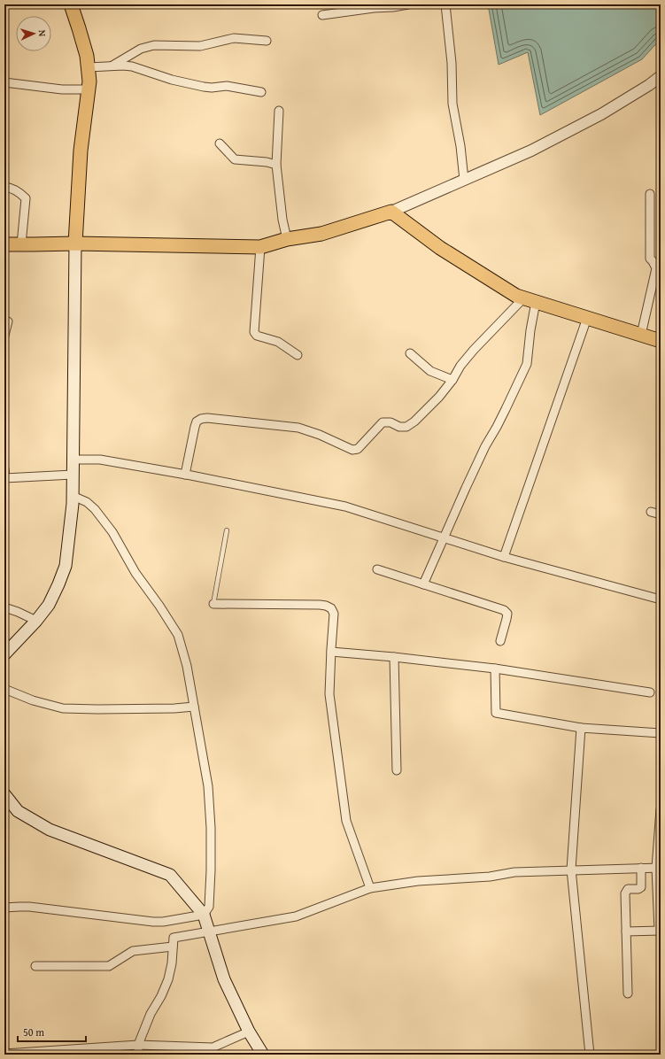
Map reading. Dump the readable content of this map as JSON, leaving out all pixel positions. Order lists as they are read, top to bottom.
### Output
{
  "scale_bar": "50 m",
  "north": "right"
}
